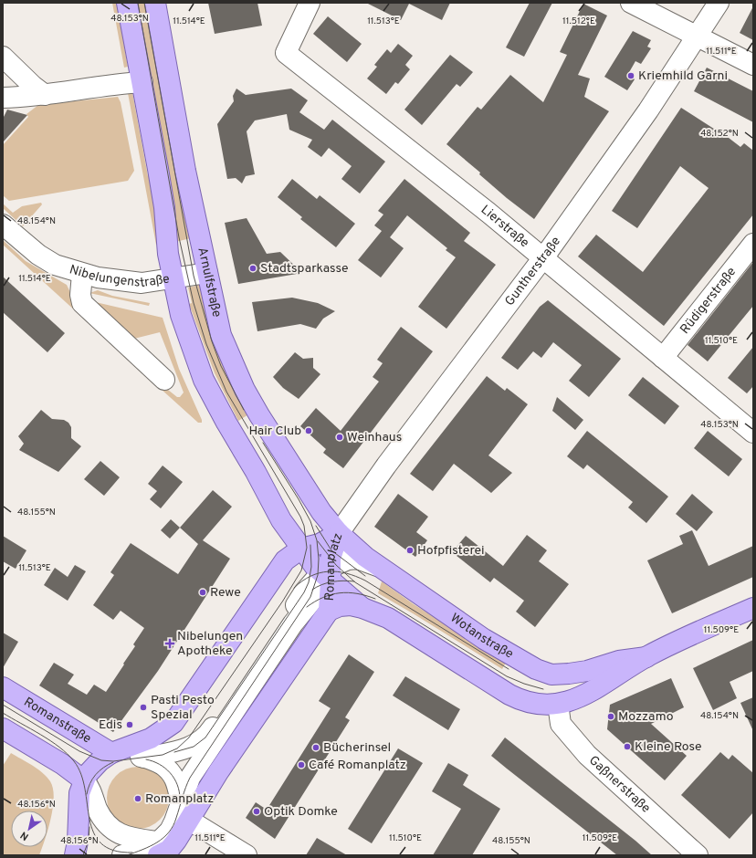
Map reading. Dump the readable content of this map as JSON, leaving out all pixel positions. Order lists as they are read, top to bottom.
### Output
{
  "streets": {
    "main road": [
      "Arnulfstraße",
      "Romanplatz",
      "Wotanstraße",
      "Romanstraße"
    ],
    "street": [
      "Lierstraße",
      "Guntherstraße",
      "Nibelungenstraße",
      "Rüdigerstraße",
      "Gaßnerstraße"
    ]
  },
  "crossings": [
    ["Lierstraße", "Guntherstraße"],
    ["Lierstraße", "Rüdigerstraße"],
    ["Guntherstraße", "Arnulfstraße"],
    ["Guntherstraße", "Romanplatz"],
    ["Guntherstraße", "Wotanstraße"],
    ["Nibelungenstraße", "Arnulfstraße"],
    ["Arnulfstraße", "Romanplatz"],
    ["Arnulfstraße", "Wotanstraße"],
    ["Romanplatz", "Wotanstraße"],
    ["Romanplatz", "Romanstraße"],
    ["Wotanstraße", "Gaßnerstraße"]
  ],
  "places": {
    "other": [
      "Kriemhild Garni",
      "Stadtsparkasse",
      "Hair Club",
      "Weinhaus",
      "Hofpfisterei",
      "Rewe",
      "Pasti Pesto Spezial",
      "Mozzamo",
      "Edis",
      "Kleine Rose",
      "Bücherinsel",
      "Café Romanplatz",
      "Romanplatz",
      "Optik Domke"
    ],
    "health": ["Nibelungen Apotheke"]
  },
  "north": "bottom left",
  "coordinates": [
    "48.153°N",
    "11.514°E",
    "11.513°E",
    "11.512°E",
    "11.511°E",
    "48.152°N",
    "48.154°N",
    "11.510°E",
    "48.155°N",
    "11.509°E",
    "48.156°N"
  ]
}
